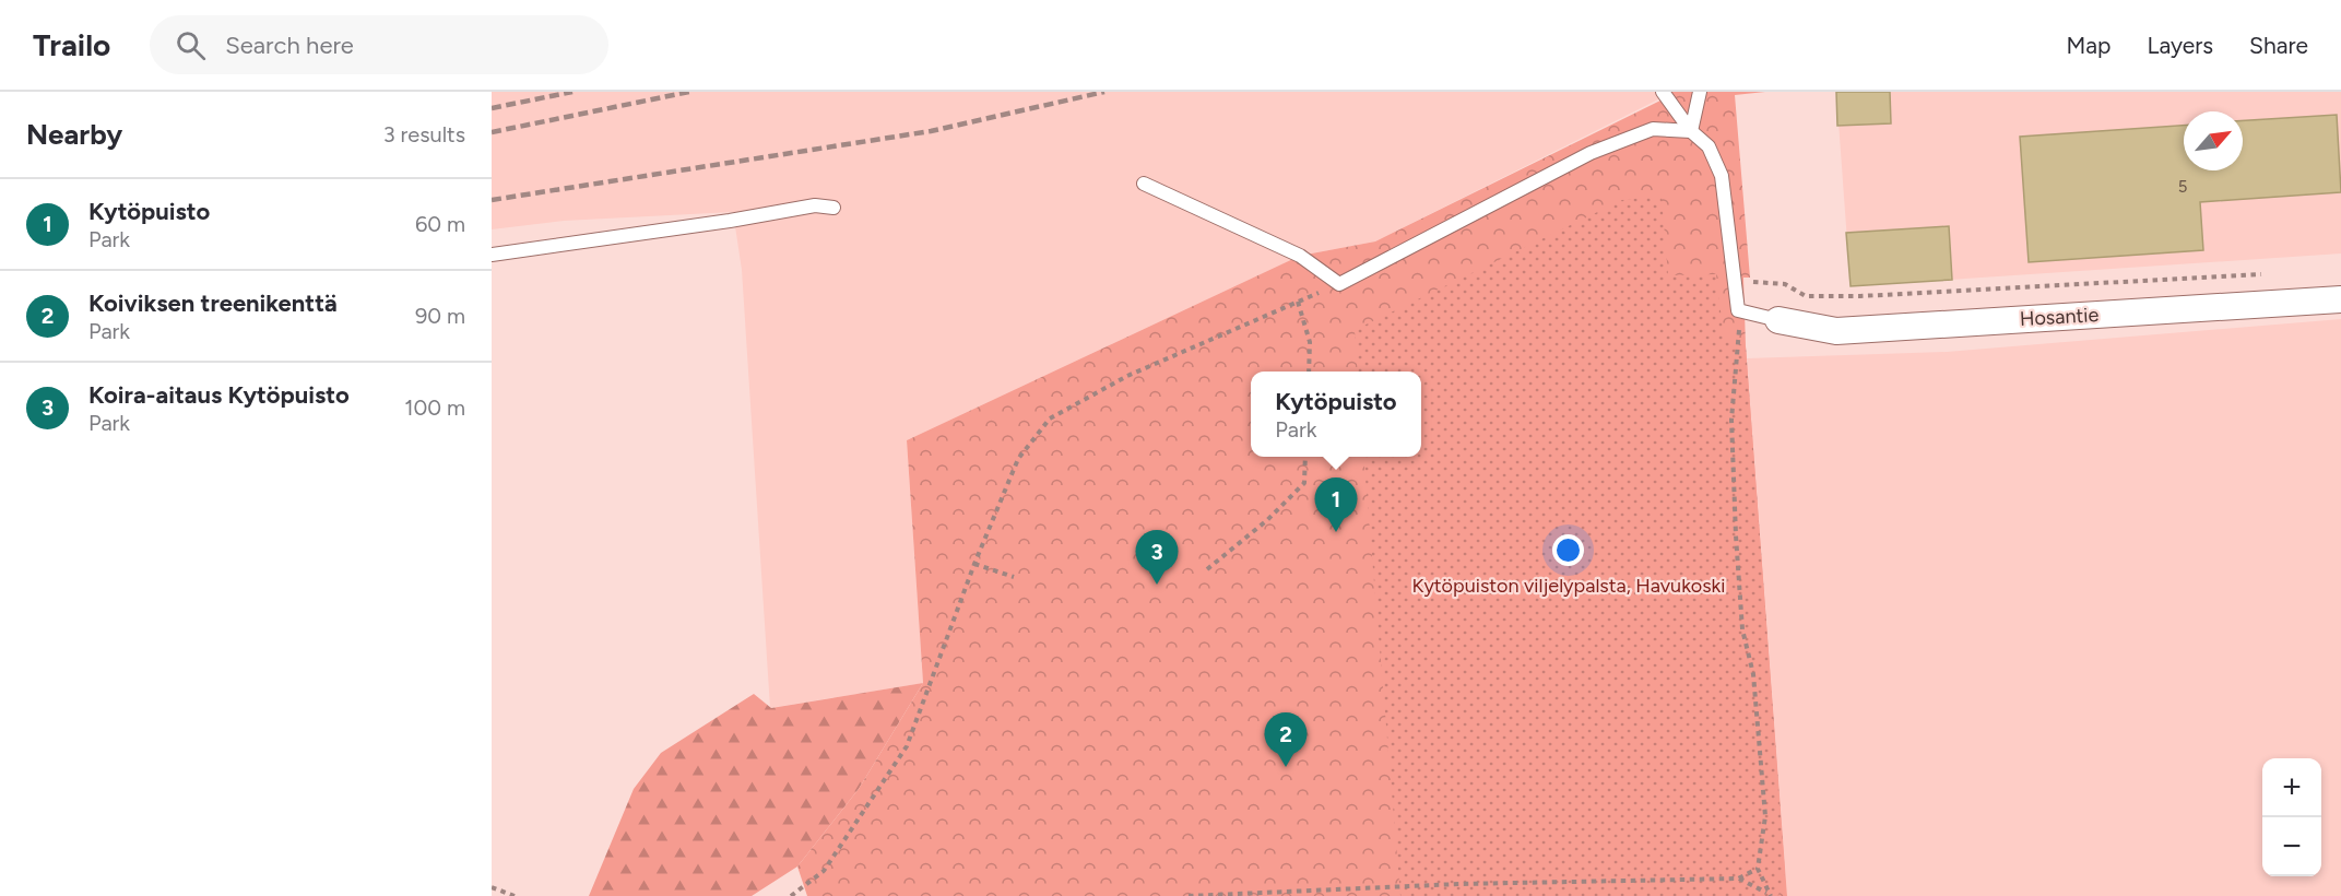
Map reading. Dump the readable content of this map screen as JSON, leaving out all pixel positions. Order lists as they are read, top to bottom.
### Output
{
  "streets": {
    "street": ["Hosantie"]
  },
  "parks": ["Kytöpuiston viljelypalsta, Havukoski"],
  "house_numbers": ["5"],
  "north": "top right",
  "page": {
    "header": "Trailo",
    "search": "Search here",
    "nav": ["Map", "Layers", "Share"],
    "heading": ["Nearby", "3 results"],
    "list": [
      {
        "mark": "1",
        "name": "Kytöpuisto",
        "note": "Park",
        "value": "60 m"
      },
      {
        "mark": "2",
        "name": "Koiviksen treenikenttä",
        "note": "Park",
        "value": "90 m"
      },
      {
        "mark": "3",
        "name": "Koira-aitaus Kytöpuisto",
        "note": "Park",
        "value": "100 m"
      }
    ],
    "popup": ["Kytöpuisto", "Park"],
    "pins": ["1", "3", "2"],
    "map_buttons": ["+", "−"]
  }
}
